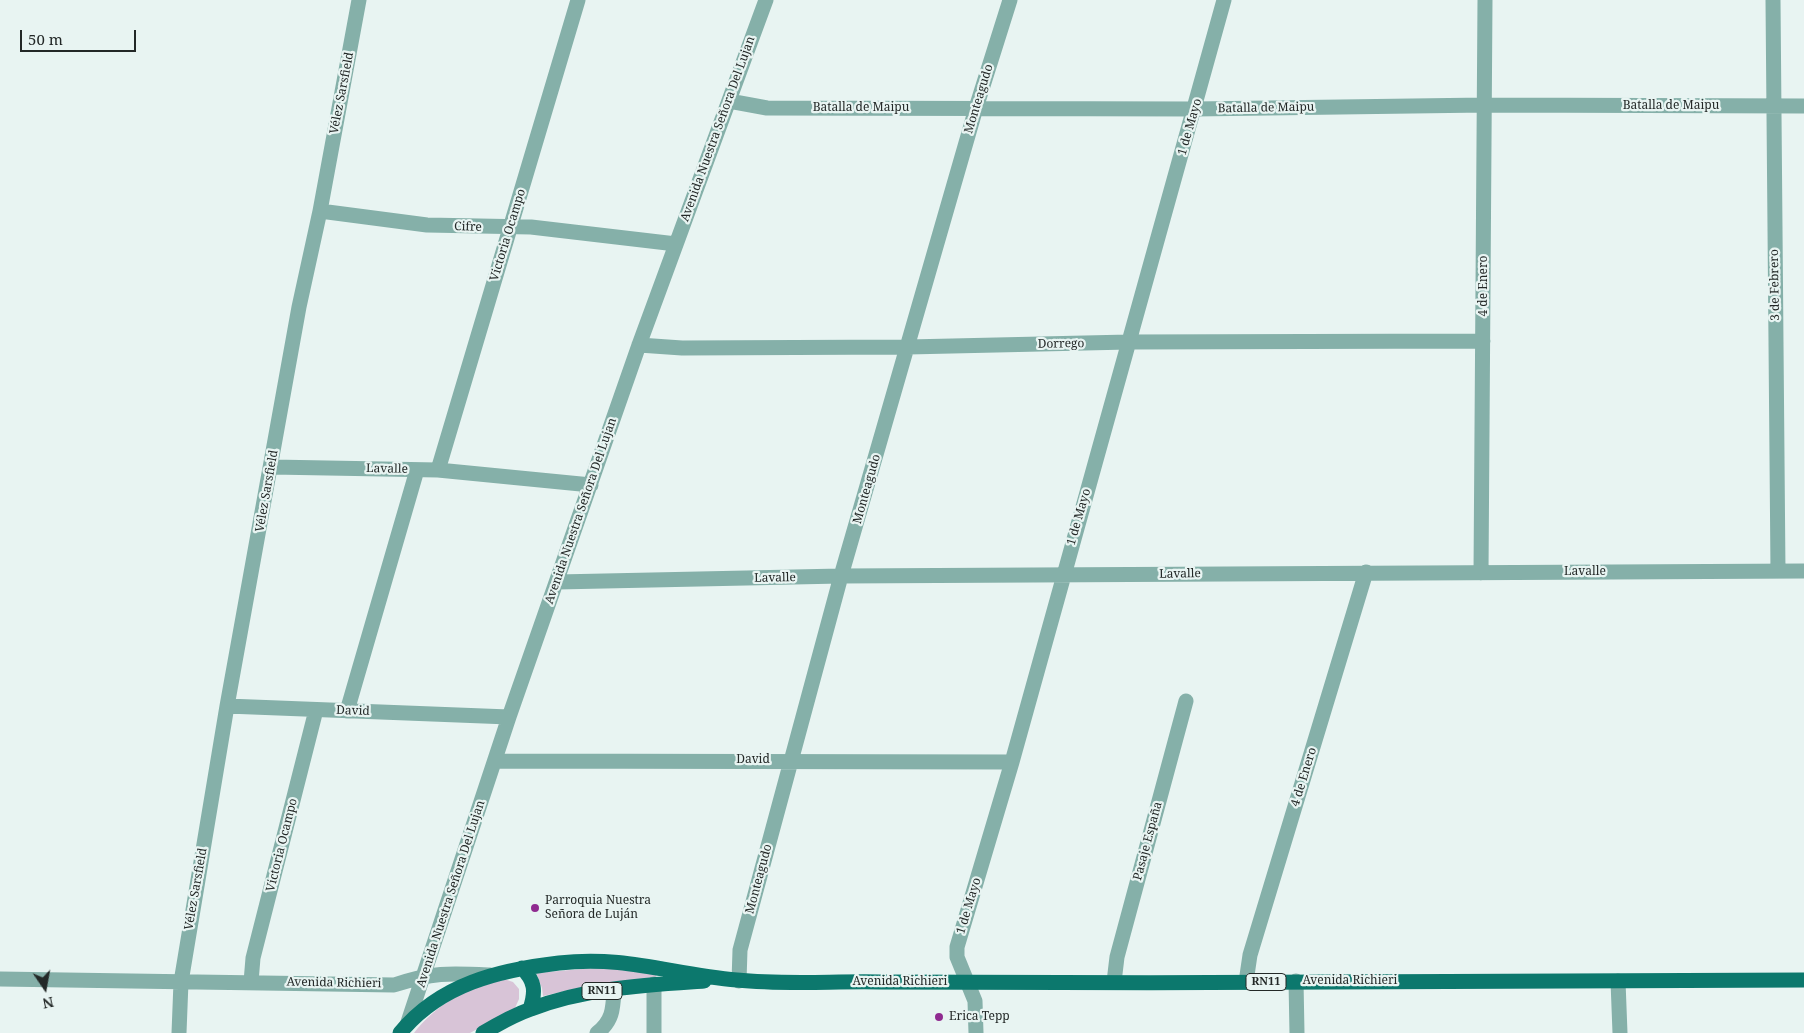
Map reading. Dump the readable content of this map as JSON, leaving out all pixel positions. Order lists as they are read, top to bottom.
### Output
{
  "streets": {
    "main road": ["Avenida Richieri", "RN11"],
    "street": [
      "Vélez Sarsfield",
      "Monteagudo",
      "Batalla de Maipu",
      "1 de Mayo",
      "Avenida Nuestra Señora Del Lujan",
      "Cifre",
      "Victoria Ocampo",
      "3 de Febrero",
      "4 de Enero",
      "Dorrego",
      "Lavalle",
      "David",
      "Pasaje España"
    ]
  },
  "crossings": [
    ["Vélez Sarsfield", "Cifre"],
    ["Vélez Sarsfield", "Lavalle"],
    ["Vélez Sarsfield", "David"],
    ["Vélez Sarsfield", "Avenida Richieri"],
    ["Monteagudo", "Batalla de Maipu"],
    ["Monteagudo", "Dorrego"],
    ["Monteagudo", "Lavalle"],
    ["Monteagudo", "David"],
    ["Monteagudo", "Avenida Richieri"],
    ["Monteagudo", "RN11"],
    ["Batalla de Maipu", "1 de Mayo"],
    ["Batalla de Maipu", "Avenida Nuestra Señora Del Lujan"],
    ["Batalla de Maipu", "3 de Febrero"],
    ["Batalla de Maipu", "4 de Enero"],
    ["1 de Mayo", "Dorrego"],
    ["1 de Mayo", "Lavalle"],
    ["1 de Mayo", "David"],
    ["1 de Mayo", "Avenida Richieri"],
    ["Avenida Nuestra Señora Del Lujan", "Cifre"],
    ["Avenida Nuestra Señora Del Lujan", "Dorrego"],
    ["Avenida Nuestra Señora Del Lujan", "Lavalle"],
    ["Avenida Nuestra Señora Del Lujan", "David"],
    ["Avenida Nuestra Señora Del Lujan", "Avenida Richieri"],
    ["Avenida Nuestra Señora Del Lujan", "RN11"],
    ["Cifre", "Victoria Ocampo"],
    ["Victoria Ocampo", "Lavalle"],
    ["Victoria Ocampo", "David"],
    ["Victoria Ocampo", "Avenida Richieri"],
    ["3 de Febrero", "Lavalle"],
    ["4 de Enero", "Dorrego"],
    ["4 de Enero", "Lavalle"],
    ["4 de Enero", "Avenida Richieri"],
    ["Pasaje España", "Avenida Richieri"],
    ["Avenida Richieri", "RN11"]
  ],
  "places": ["Parroquia Nuestra Señora de Luján", "Erica Tepp"],
  "scale_bar": "50 m",
  "north": "bottom"
}
